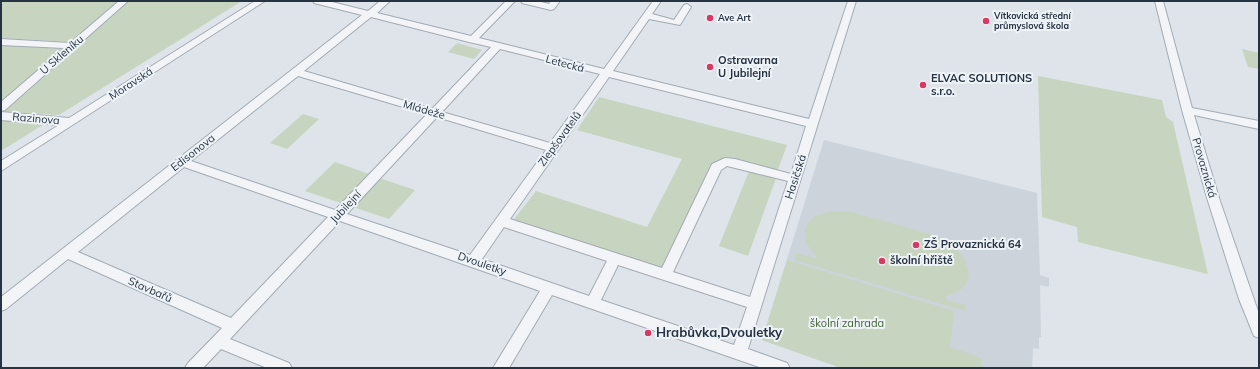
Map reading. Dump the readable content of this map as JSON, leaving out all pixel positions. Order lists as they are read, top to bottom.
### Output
{
  "streets": {
    "street": [
      "U Skleníku",
      "Letecká",
      "Moravská",
      "Mládeže",
      "Razinova",
      "Zlepšovatelů",
      "Edisonova",
      "Provaznická",
      "Hasičská",
      "Jubilejní",
      "Dvouletky",
      "Stavbařů"
    ]
  },
  "crossings": [
    ["Letecká", "Zlepšovatelů"],
    ["Letecká", "Edisonova"],
    ["Letecká", "Hasičská"],
    ["Letecká", "Jubilejní"],
    ["Moravská", "Razinova"],
    ["Mládeže", "Zlepšovatelů"],
    ["Mládeže", "Edisonova"],
    ["Mládeže", "Jubilejní"],
    ["Zlepšovatelů", "Dvouletky"],
    ["Edisonova", "Dvouletky"],
    ["Edisonova", "Stavbařů"],
    ["Hasičská", "Dvouletky"],
    ["Jubilejní", "Dvouletky"],
    ["Jubilejní", "Stavbařů"]
  ],
  "parks": ["školní zahrada"],
  "places": [
    "Ave Art",
    "Vítkovická střední průmyslová škola",
    "Ostravarna U Jubilejní",
    "ELVAC SOLUTIONS s.r.o.",
    "ZŠ Provaznická 64",
    "školní hřiště",
    "Hrabůvka,Dvouletky"
  ]
}
